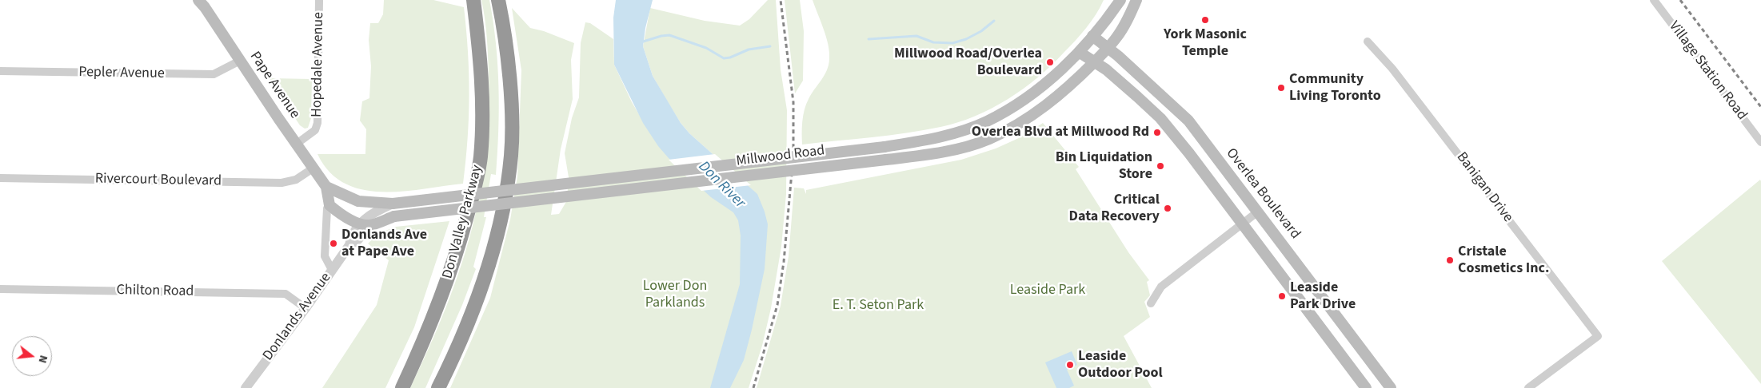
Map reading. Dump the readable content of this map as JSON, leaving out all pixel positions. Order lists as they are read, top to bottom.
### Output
{
  "streets": {
    "highway": ["Don Valley Parkway"],
    "main road": ["Pape Avenue", "Millwood Road", "Overlea Boulevard"],
    "street": [
      "Hopedale Avenue",
      "Village Station Road",
      "Pepler Avenue",
      "Rivercourt Boulevard",
      "Banigan Drive",
      "Chilton Road",
      "Donlands Avenue"
    ]
  },
  "crossings": [
    ["Hopedale Avenue", "Pape Avenue"],
    ["Pepler Avenue", "Pape Avenue"],
    ["Pape Avenue", "Millwood Road"],
    ["Pape Avenue", "Rivercourt Boulevard"],
    ["Pape Avenue", "Donlands Avenue"],
    ["Millwood Road", "Overlea Boulevard"],
    ["Millwood Road", "Donlands Avenue"],
    ["Chilton Road", "Donlands Avenue"]
  ],
  "water": ["Don River"],
  "parks": ["Lower Don Parklands", "Leaside Park", "E. T. Seton Park"],
  "places": [
    "York Masonic Temple",
    "Millwood Road/Overlea Boulevard",
    "Community Living Toronto",
    "Overlea Blvd at Millwood Rd",
    "Bin Liquidation Store",
    "Critical Data Recovery",
    "Donlands Ave at Pape Ave",
    "Cristale Cosmetics Inc.",
    "Leaside Park Drive",
    "Leaside Outdoor Pool"
  ],
  "north": "right"
}
